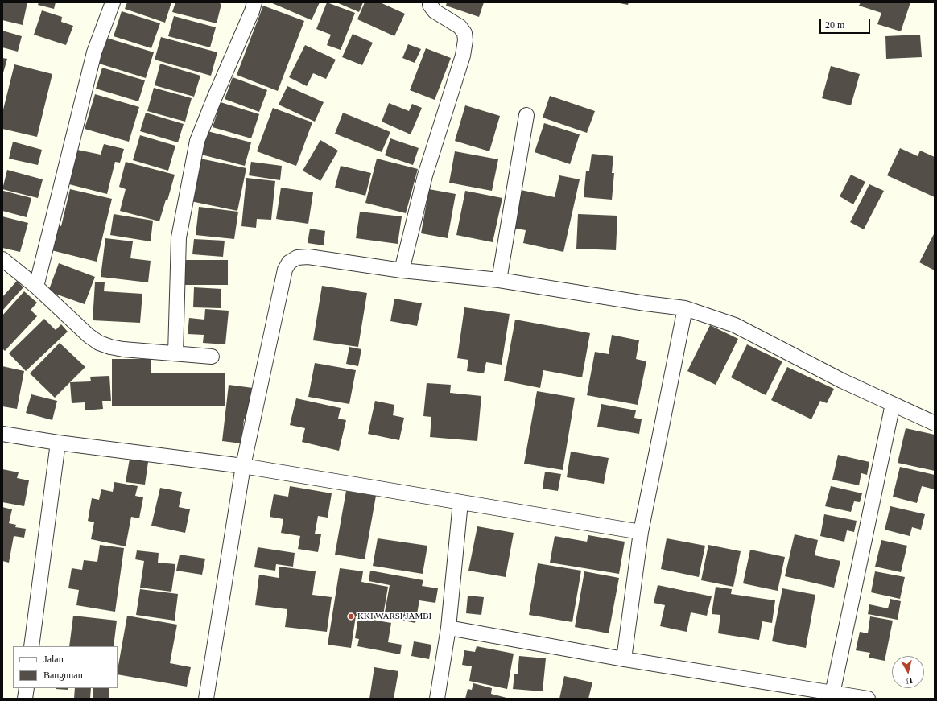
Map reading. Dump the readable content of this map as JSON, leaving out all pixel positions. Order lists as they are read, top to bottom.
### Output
{
  "places": ["KKI WARSI JAMBI"],
  "legend": ["Jalan", "Bangunan"],
  "scale_bar": "20 m",
  "north": "bottom"
}
